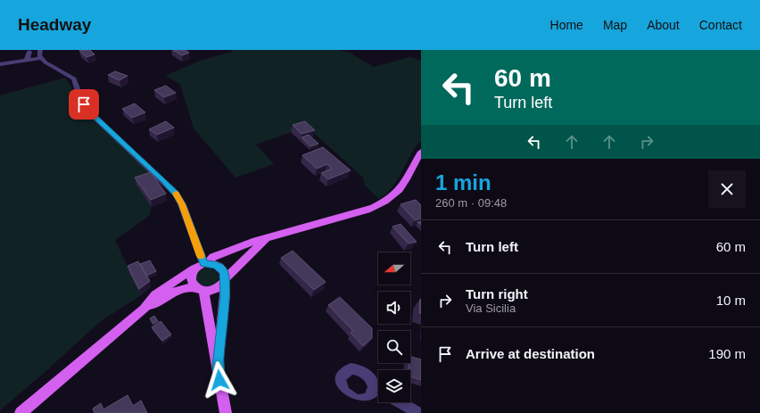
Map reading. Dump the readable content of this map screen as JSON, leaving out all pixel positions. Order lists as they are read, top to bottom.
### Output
{
  "north": "left",
  "page": {
    "header": "Headway",
    "nav": [
      "Home",
      "Map",
      "About",
      "Contact"
    ],
    "turn": ["60 m", "Turn left"],
    "heading": ["1 min", "260 m · 09:48"],
    "list": [
      {
        "name": "Turn left",
        "value": "60 m"
      },
      {
        "name": "Turn right",
        "note": "Via Sicilia",
        "value": "10 m"
      },
      {
        "name": "Arrive at destination",
        "value": "190 m"
      }
    ]
  }
}
